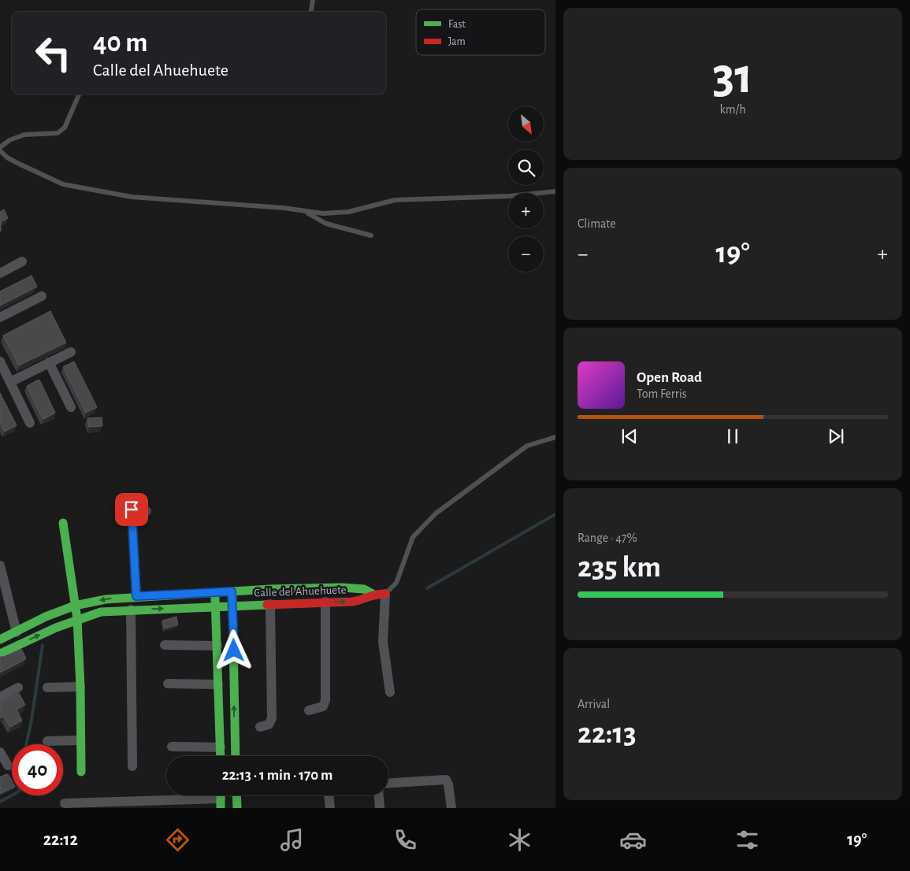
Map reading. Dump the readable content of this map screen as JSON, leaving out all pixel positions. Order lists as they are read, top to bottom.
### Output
{
  "streets": {
    "street": ["Calle del Ahuehuete"]
  },
  "legend": ["Fast", "Jam"],
  "north": "bottom right",
  "page": {
    "tile": [
      ["31", "km/h"],
      "Climate",
      ["Range · 47%", "235 km"],
      ["Arrival", "22:13"]
    ],
    "turn": ["40 m", "Calle del Ahuehuete"],
    "map_buttons": ["+", "−"],
    "heat": ["−", "19°", "+"],
    "song": ["Open Road", "Tom Ferris"],
    "limit": "40",
    "trip": "22:13 · 1 min · 170 m",
    "tabs": ["22:12", "19°"]
  }
}
